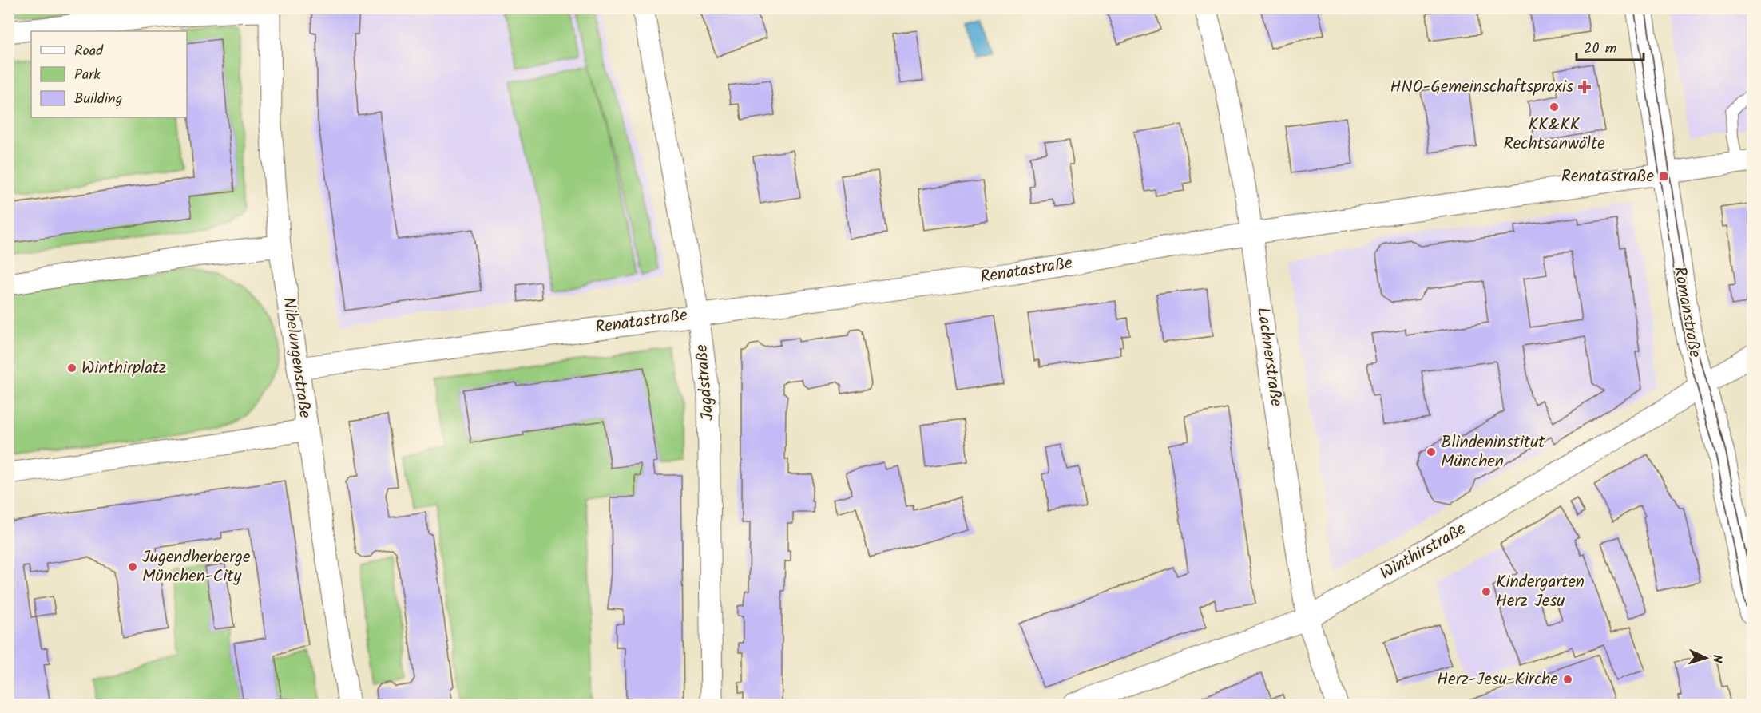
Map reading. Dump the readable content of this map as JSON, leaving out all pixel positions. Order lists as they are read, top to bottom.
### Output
{
  "streets": {
    "main road": ["Romanstraße"],
    "street": [
      "Renatastraße",
      "Lachnerstraße",
      "Nibelungenstraße",
      "Jagdstraße",
      "Winthirstraße"
    ]
  },
  "crossings": [
    ["Renatastraße", "Romanstraße"],
    ["Renatastraße", "Lachnerstraße"],
    ["Renatastraße", "Nibelungenstraße"],
    ["Renatastraße", "Jagdstraße"],
    ["Romanstraße", "Winthirstraße"],
    ["Lachnerstraße", "Winthirstraße"]
  ],
  "places": {
    "health": ["HNO-Gemeinschaftspraxis"],
    "other": [
      "KK&KK Rechtsanwälte",
      "Winthirplatz",
      "Blindeninstitut München",
      "Jugendherberge München-City",
      "Kindergarten Herz Jesu",
      "Herz-Jesu-Kirche"
    ],
    "transit": ["Renatastraße"]
  },
  "legend": ["Road", "Park", "Building"],
  "scale_bar": "20 m",
  "north": "right"
}
